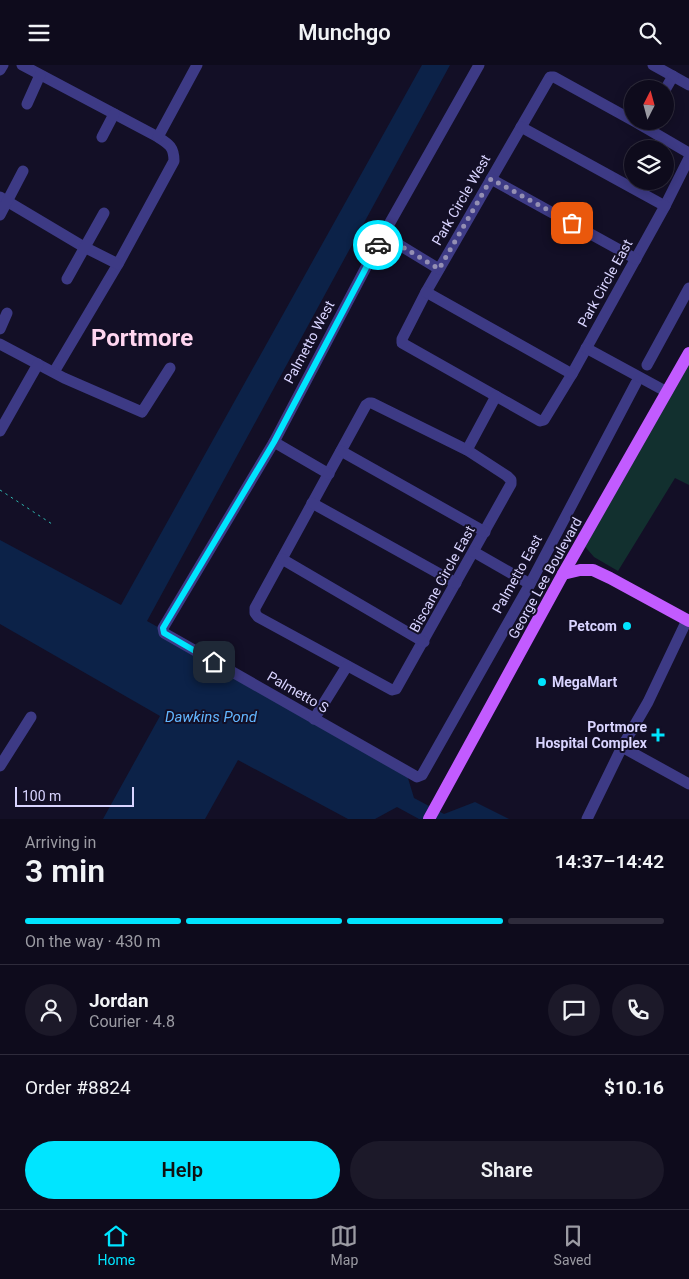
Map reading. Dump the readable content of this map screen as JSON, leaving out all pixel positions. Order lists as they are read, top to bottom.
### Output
{
  "streets": {
    "main road": ["George Lee Boulevard"],
    "street": [
      "Park Circle West",
      "Park Circle East",
      "Palmetto West",
      "Palmetto East",
      "Biscane Circle East",
      "Palmetto S"
    ]
  },
  "crossings": [
    ["Park Circle West", "Park Circle East"],
    ["Palmetto West", "Palmetto S"],
    ["Palmetto East", "Palmetto S"]
  ],
  "districts": ["Portmore"],
  "water": ["Dawkins Pond"],
  "places": {
    "other": ["Petcom", "MegaMart"],
    "health": ["Portmore Hospital Complex"]
  },
  "scale_bar": "100 m",
  "north": "top",
  "page": {
    "header": "Munchgo",
    "scale": "100 m",
    "heading": ["3 min", "Arriving in", "14:37–14:42"],
    "panel": [
      "Jordan",
      "Courier · 4.8",
      "Order #8824",
      "$10.16"
    ],
    "bar": "On the way · 430 m",
    "buttons": ["Help", "Share"],
    "tabs": ["Home", "Map", "Saved"]
  }
}
